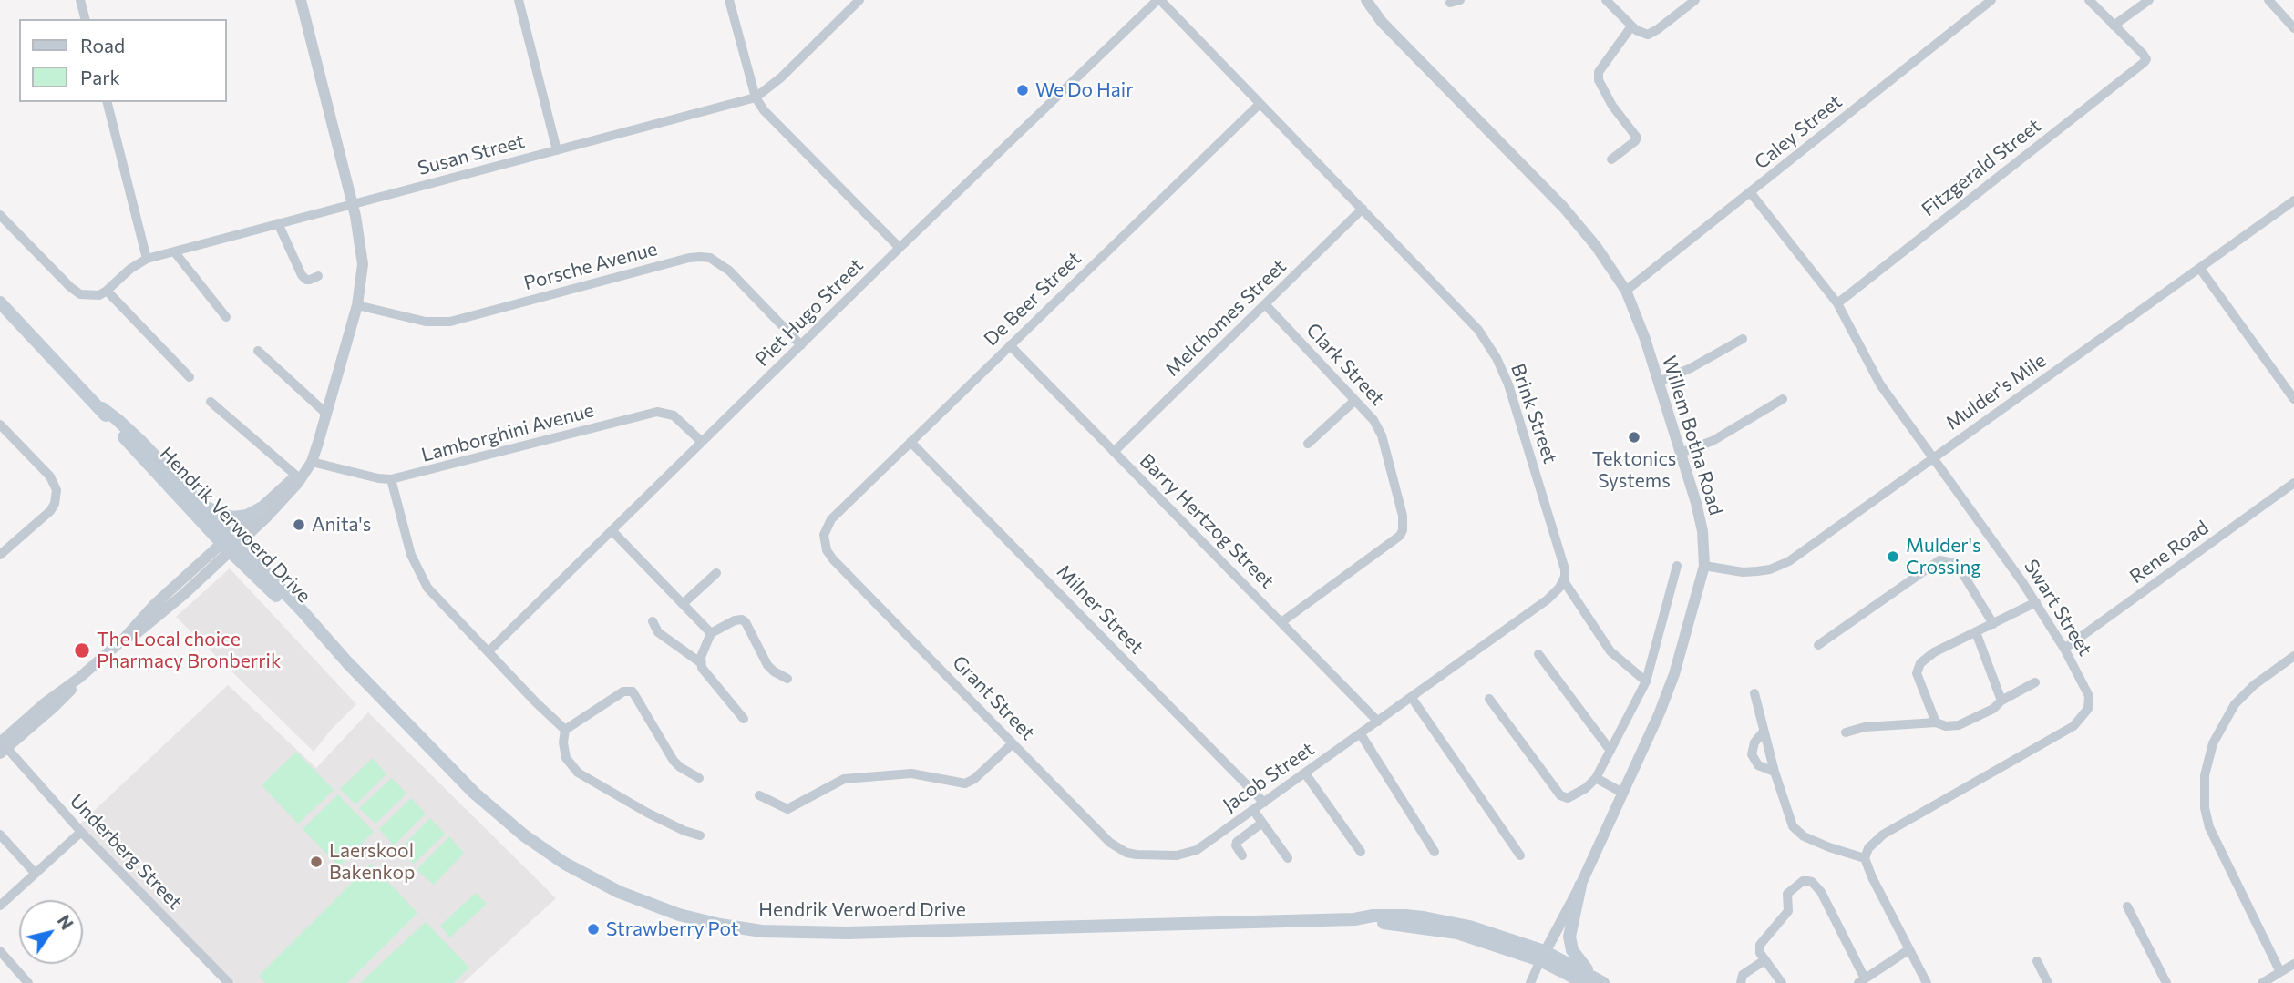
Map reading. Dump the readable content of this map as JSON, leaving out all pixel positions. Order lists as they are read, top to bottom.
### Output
{
  "streets": {
    "main road": ["Hendrik Verwoerd Drive"],
    "street": [
      "Caley Street",
      "Susan Street",
      "Fitzgerald Street",
      "Porsche Avenue",
      "De Beer Street",
      "Piet Hugo Street",
      "Melchomes Street",
      "Clark Street",
      "Mulder's Mile",
      "Brink Street",
      "Lamborghini Avenue",
      "Willem Botha Road",
      "Barry Hertzog Street",
      "Rene Road",
      "Swart Street",
      "Milner Street",
      "Grant Street",
      "Jacob Street",
      "Underberg Street"
    ]
  },
  "crossings": [
    ["Caley Street", "Willem Botha Road"],
    ["Caley Street", "Swart Street"],
    ["Fitzgerald Street", "Swart Street"],
    ["Porsche Avenue", "Piet Hugo Street"],
    ["De Beer Street", "Brink Street"],
    ["De Beer Street", "Barry Hertzog Street"],
    ["De Beer Street", "Milner Street"],
    ["De Beer Street", "Grant Street"],
    ["Piet Hugo Street", "Brink Street"],
    ["Piet Hugo Street", "Lamborghini Avenue"],
    ["Melchomes Street", "Clark Street"],
    ["Melchomes Street", "Brink Street"],
    ["Melchomes Street", "Barry Hertzog Street"],
    ["Clark Street", "Barry Hertzog Street"],
    ["Mulder's Mile", "Willem Botha Road"],
    ["Mulder's Mile", "Swart Street"],
    ["Willem Botha Road", "Hendrik Verwoerd Drive"],
    ["Barry Hertzog Street", "Jacob Street"],
    ["Rene Road", "Swart Street"],
    ["Milner Street", "Jacob Street"],
    ["Grant Street", "Jacob Street"]
  ],
  "places": [
    "We Do Hair",
    "Tektonics Systems",
    "Anita's",
    "Mulder's Crossing",
    "The Local choice Pharmacy Bronberrik",
    "Laerskool Bakenkop",
    "Strawberry Pot"
  ],
  "legend": ["Road", "Park"],
  "north": "top right"
}
